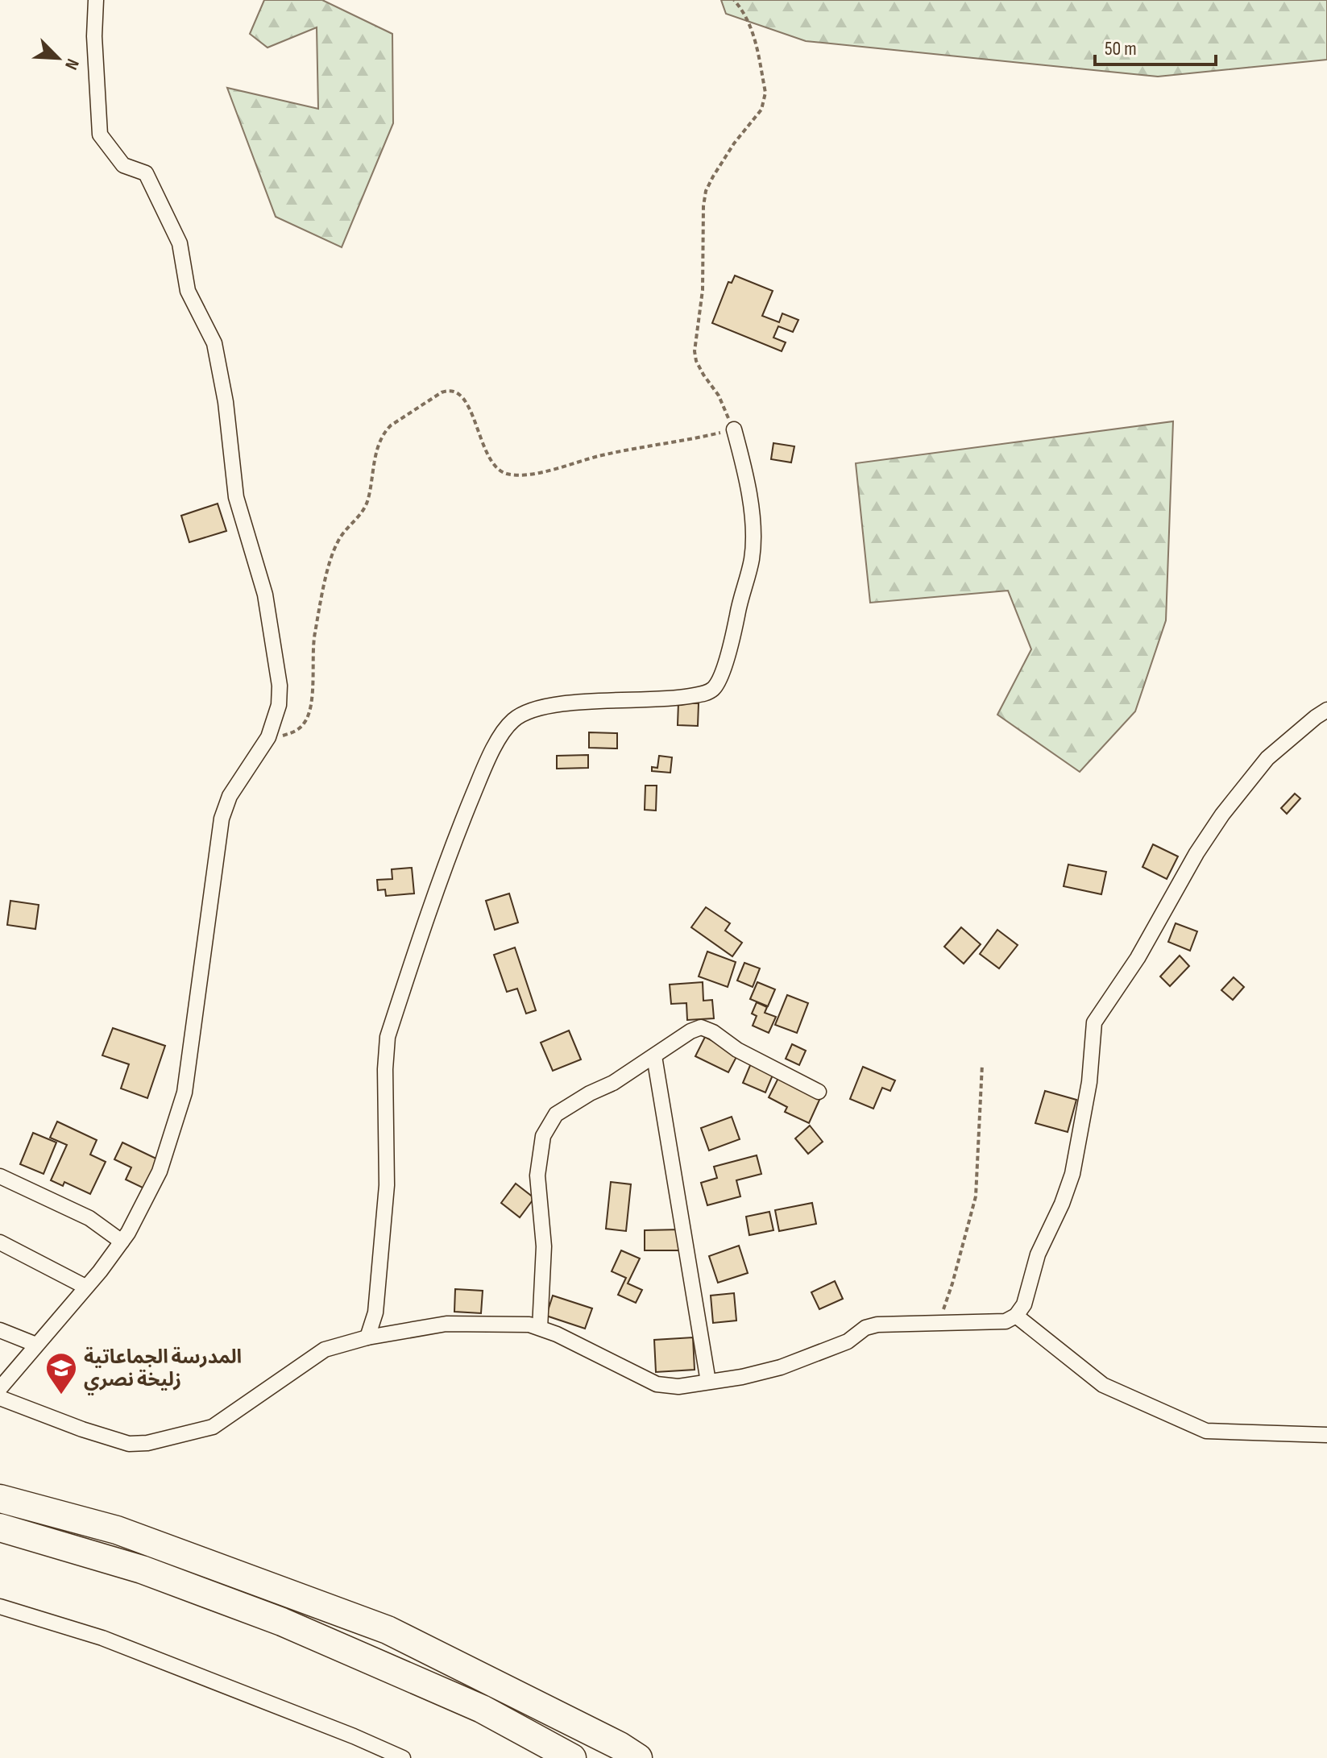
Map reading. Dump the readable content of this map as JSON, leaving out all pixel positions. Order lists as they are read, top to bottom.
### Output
{
  "places": {
    "school or university": ["المدرسة الجماعاتية زليخة نصري"]
  },
  "scale_bar": "50 m",
  "north": "bottom right"
}
